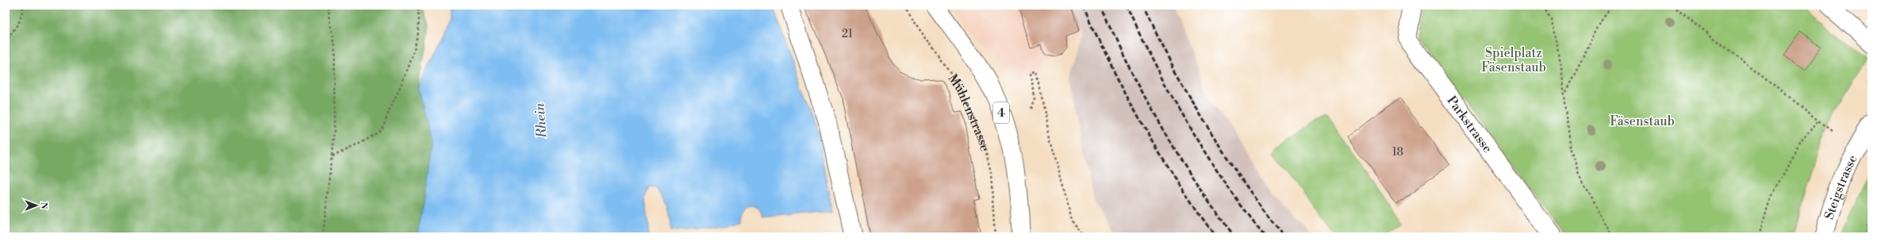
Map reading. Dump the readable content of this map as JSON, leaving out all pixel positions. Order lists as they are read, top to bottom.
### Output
{
  "streets": {
    "street": ["4", "Parkstrasse", "Steigstrasse"],
    "path": ["Mühlenstrasse"]
  },
  "water": ["Rhein"],
  "parks": ["Spielplatz Fäsenstaub", "Fäsenstaub"],
  "house_numbers": ["21", "18"],
  "north": "right"
}
